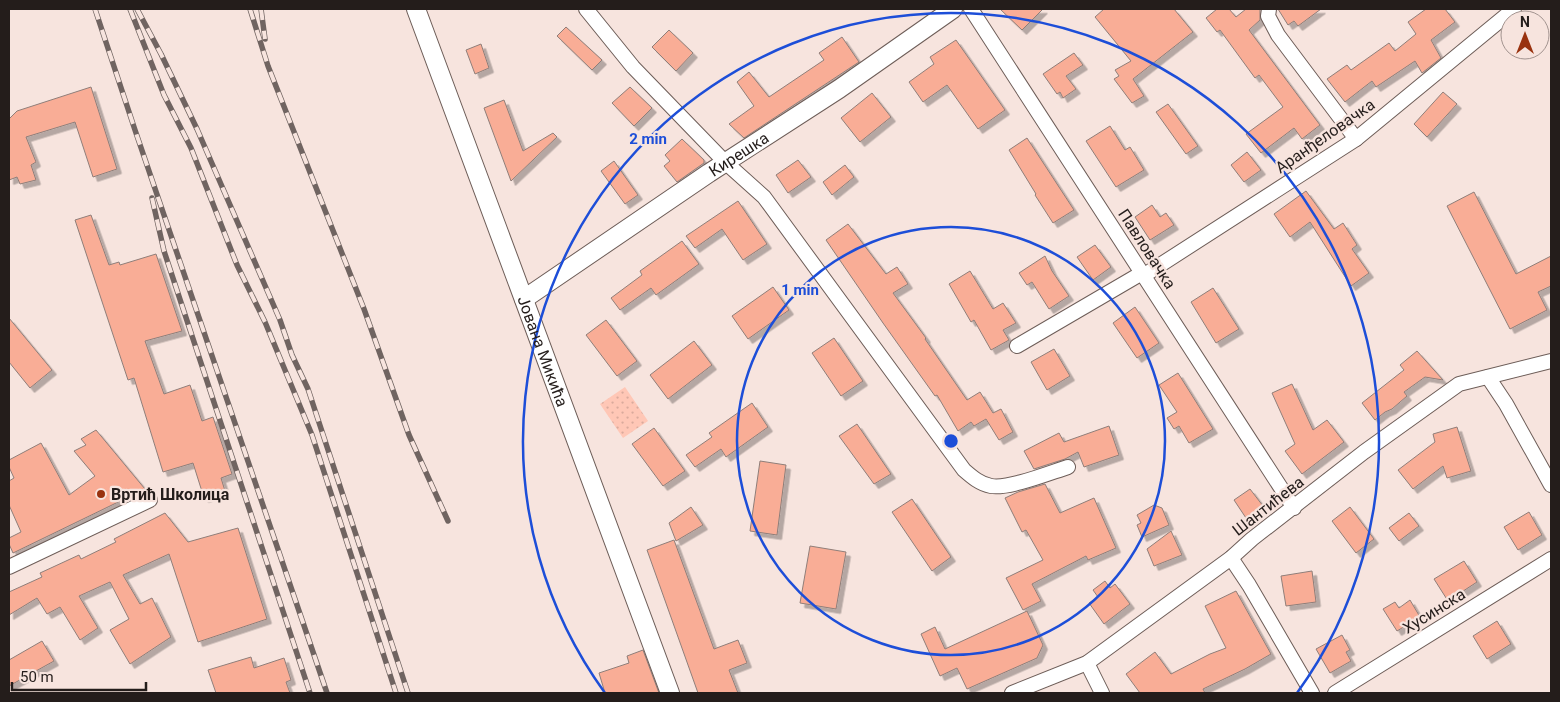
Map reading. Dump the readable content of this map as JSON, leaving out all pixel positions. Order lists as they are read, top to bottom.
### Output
{
  "streets": {
    "street": [
      "Аранђеловачка",
      "Кирешка",
      "Павловачка",
      "Јована Микића",
      "Шантићева",
      "Хусинска"
    ]
  },
  "crossings": [
    ["Аранђеловачка", "Павловачка"],
    ["Кирешка", "Јована Микића"],
    ["Павловачка", "Шантићева"]
  ],
  "places": ["Вртић Школица"],
  "scale_bar": "50 m",
  "north": "top",
  "rings": ["2 min", "1 min"]
}
